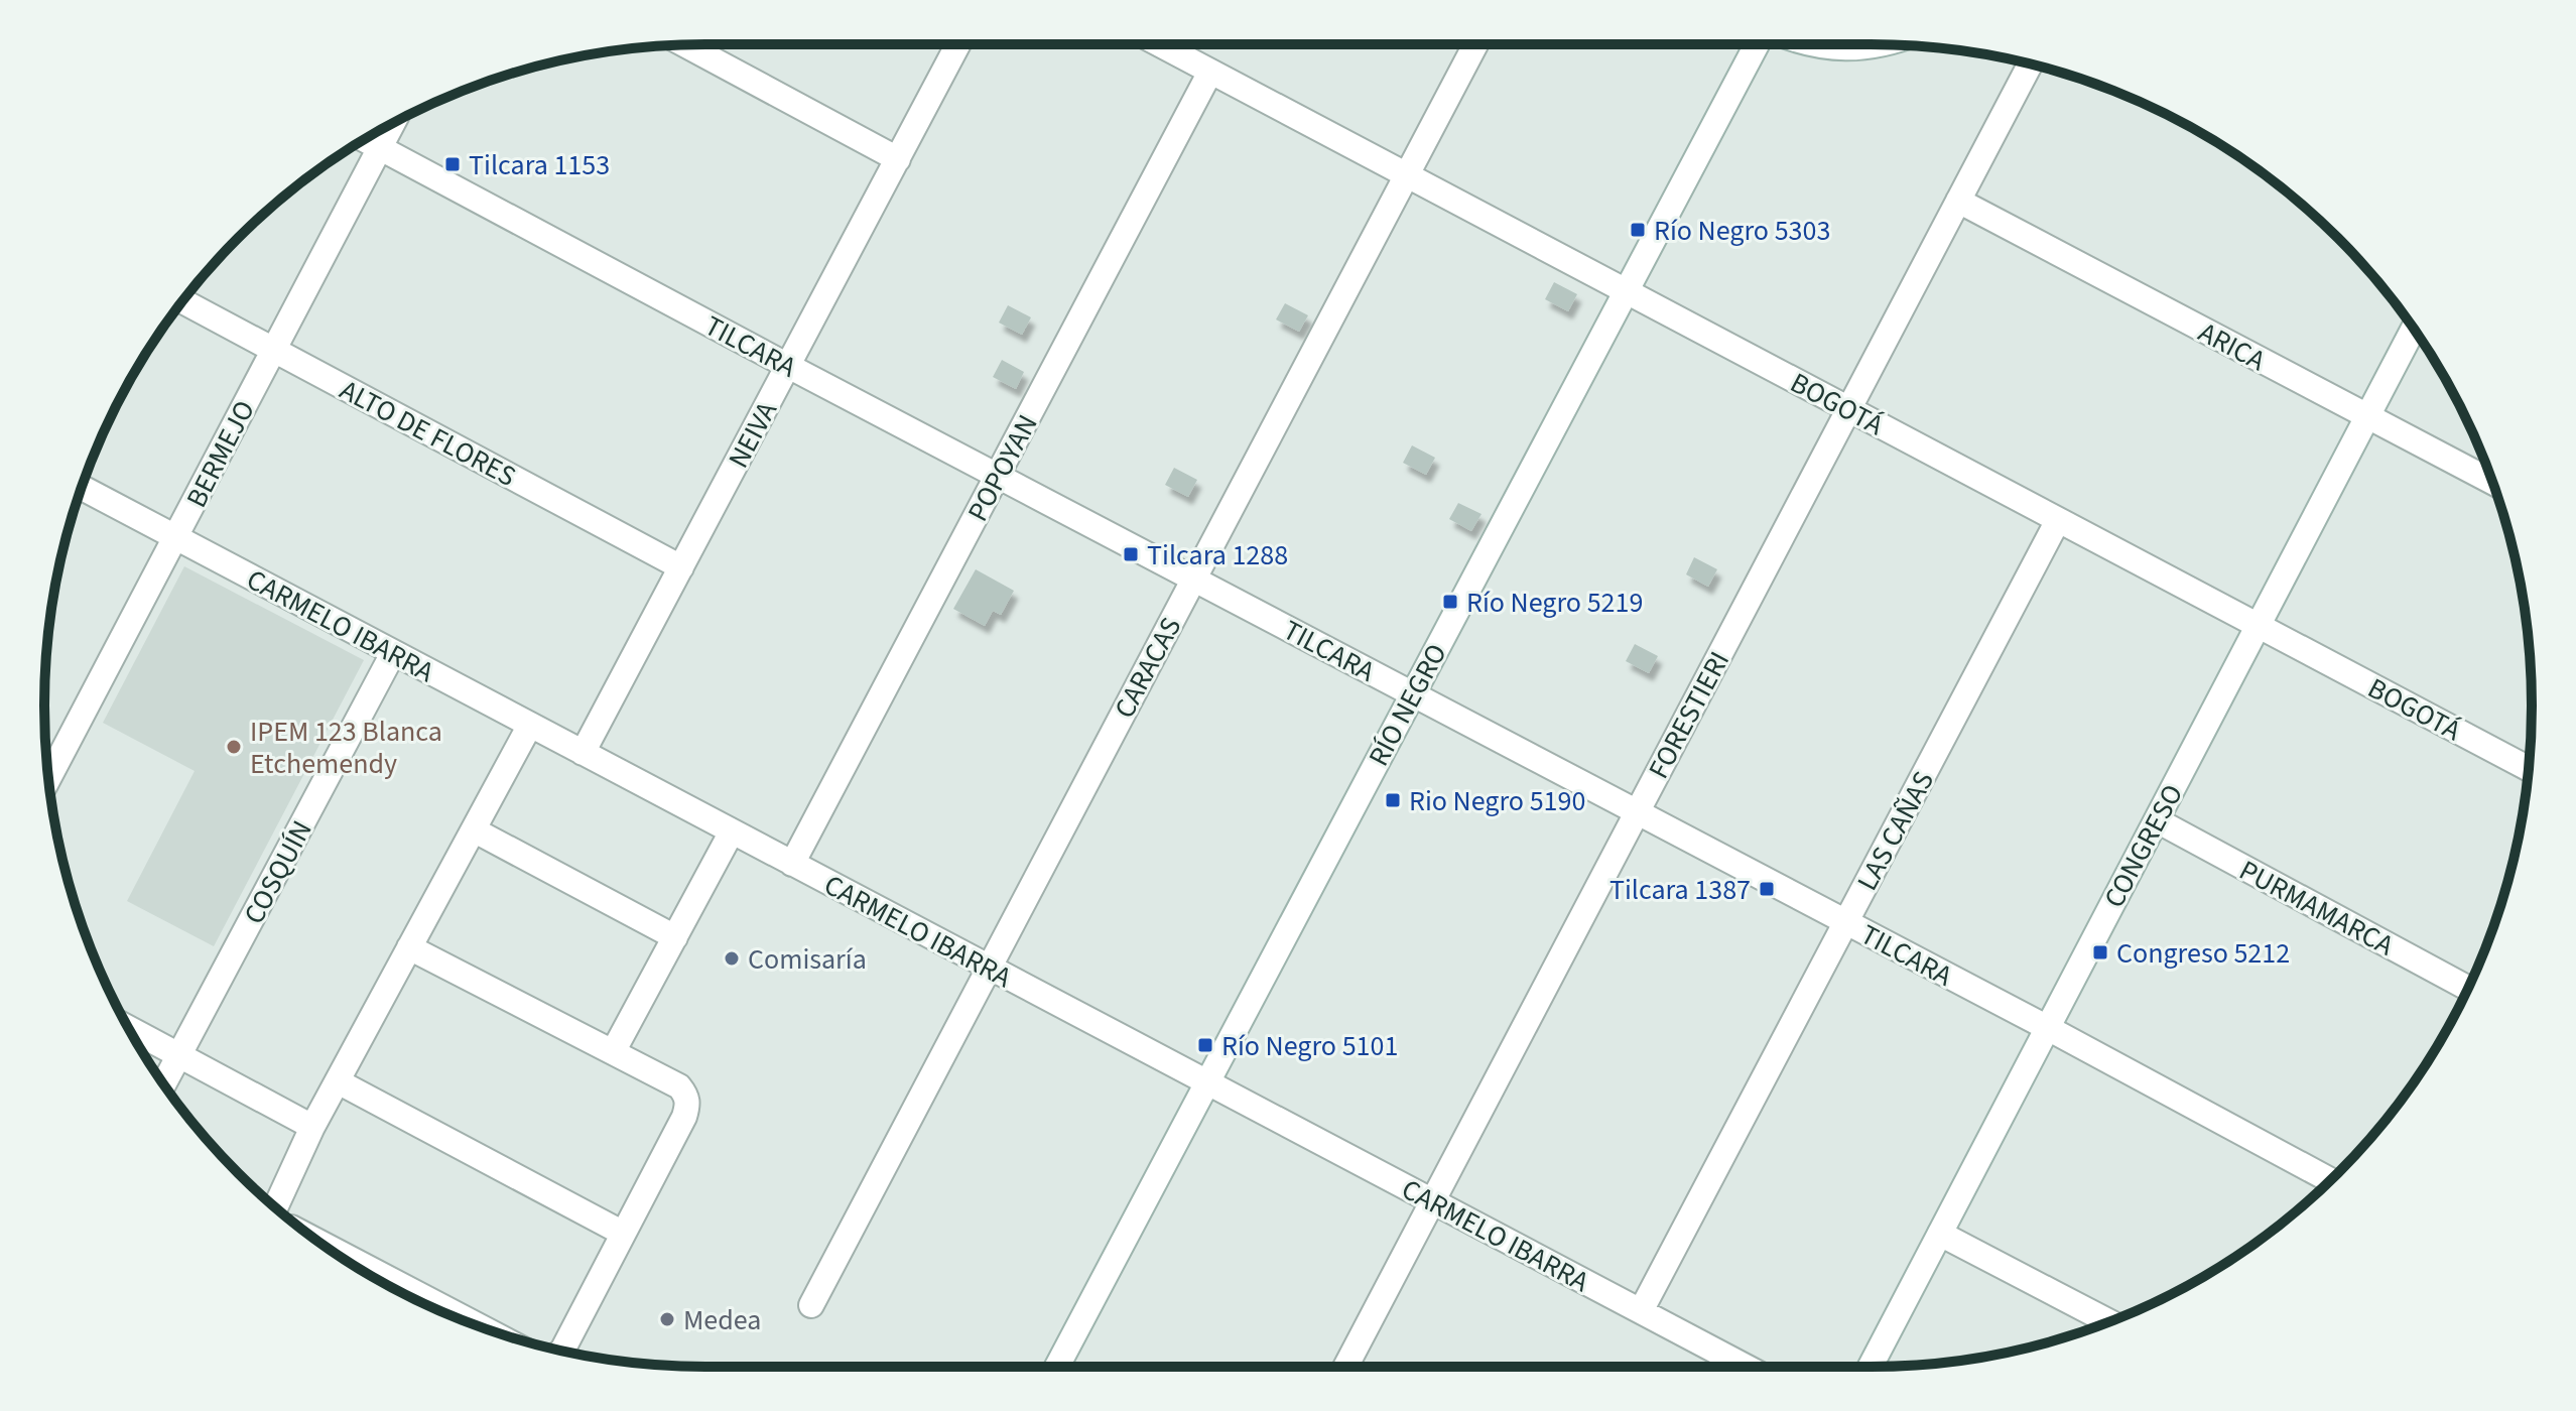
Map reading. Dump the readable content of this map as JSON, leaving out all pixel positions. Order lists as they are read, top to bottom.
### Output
{
  "streets": {
    "street": [
      "TILCARA",
      "ARICA",
      "BOGOTÁ",
      "ALTO DE FLORES",
      "NEIVA",
      "BERMEJO",
      "POPOYAN",
      "CARMELO IBARRA",
      "CARACAS",
      "RÍO NEGRO",
      "FORESTIERI",
      "LAS CAÑAS",
      "CONGRESO",
      "COSQUÍN",
      "PURMAMARCA"
    ]
  },
  "crossings": [
    ["TILCARA", "NEIVA"],
    ["TILCARA", "BERMEJO"],
    ["TILCARA", "POPOYAN"],
    ["TILCARA", "CARACAS"],
    ["TILCARA", "RÍO NEGRO"],
    ["TILCARA", "FORESTIERI"],
    ["TILCARA", "LAS CAÑAS"],
    ["TILCARA", "CONGRESO"],
    ["ARICA", "FORESTIERI"],
    ["ARICA", "CONGRESO"],
    ["BOGOTÁ", "POPOYAN"],
    ["BOGOTÁ", "CARACAS"],
    ["BOGOTÁ", "RÍO NEGRO"],
    ["BOGOTÁ", "FORESTIERI"],
    ["BOGOTÁ", "LAS CAÑAS"],
    ["BOGOTÁ", "CONGRESO"],
    ["ALTO DE FLORES", "NEIVA"],
    ["ALTO DE FLORES", "BERMEJO"],
    ["NEIVA", "CARMELO IBARRA"],
    ["BERMEJO", "CARMELO IBARRA"],
    ["POPOYAN", "CARMELO IBARRA"],
    ["CARMELO IBARRA", "CARACAS"],
    ["CARMELO IBARRA", "RÍO NEGRO"],
    ["CARMELO IBARRA", "FORESTIERI"],
    ["CARMELO IBARRA", "LAS CAÑAS"],
    ["CARMELO IBARRA", "COSQUÍN"],
    ["CONGRESO", "PURMAMARCA"]
  ],
  "places": {
    "transit": [
      "Tilcara 1153",
      "Río Negro 5303",
      "Tilcara 1288",
      "Río Negro 5219",
      "Rio Negro 5190",
      "Tilcara 1387",
      "Congreso 5212",
      "Río Negro 5101"
    ],
    "other": ["IPEM 123 Blanca Etchemendy", "Comisaría", "Medea"]
  }
}
